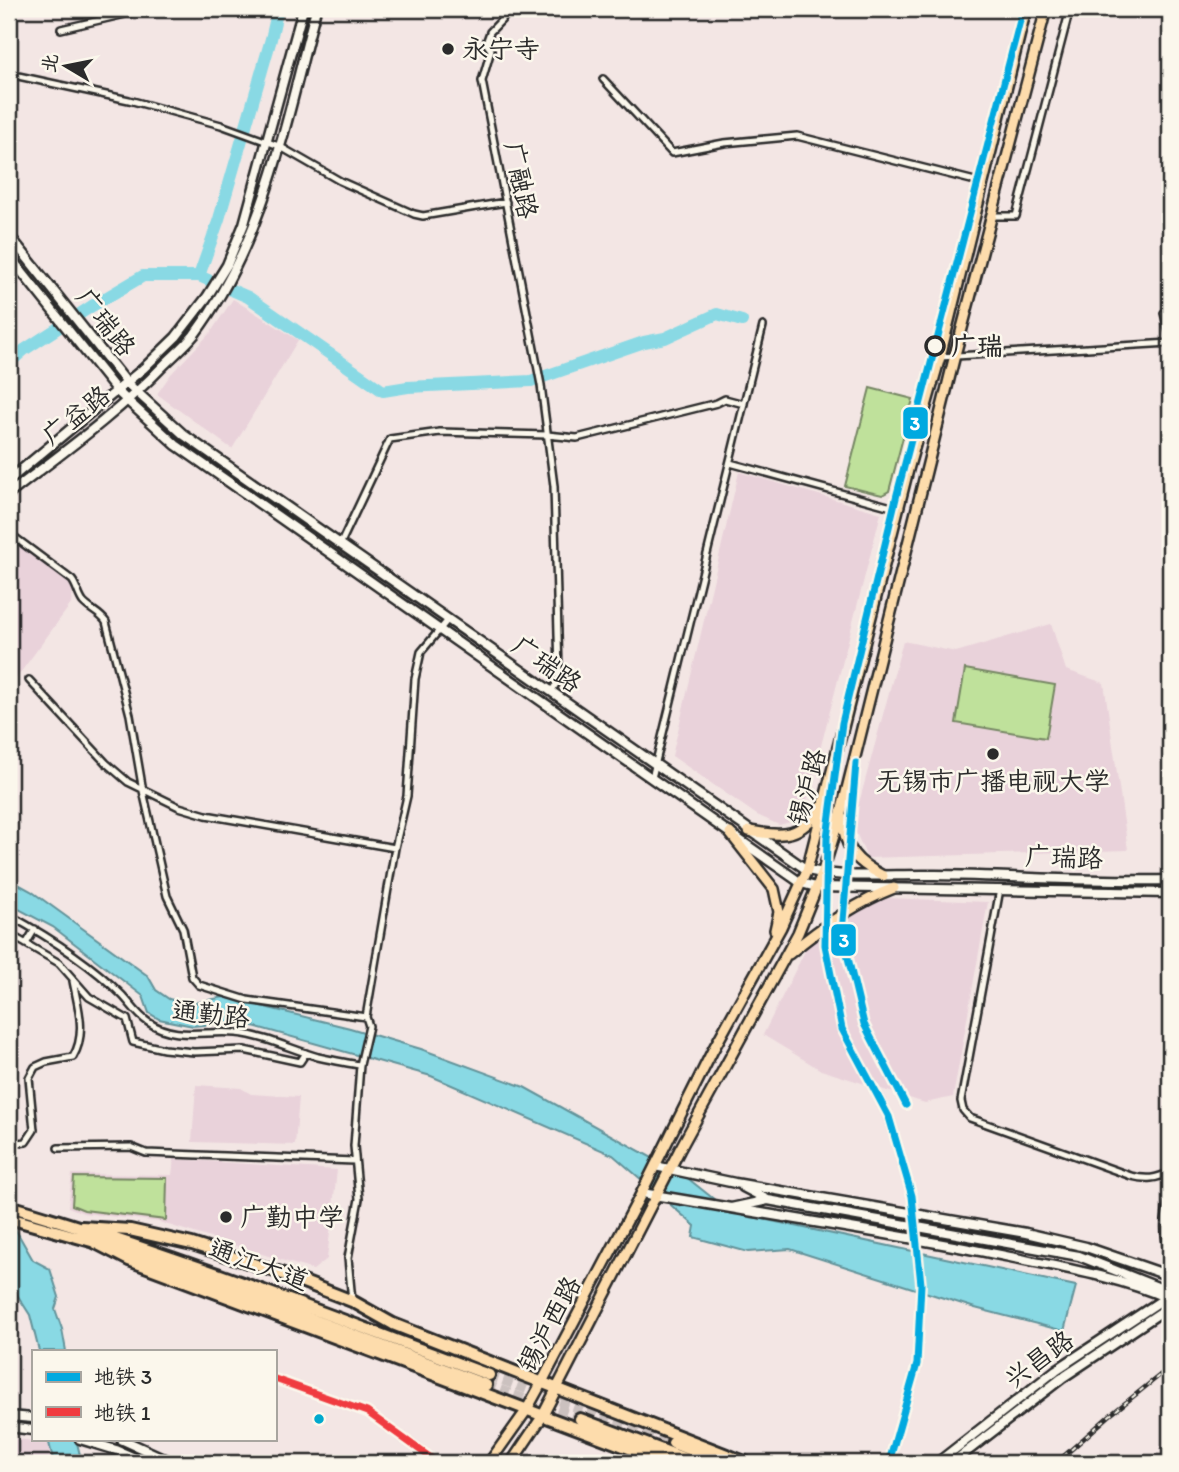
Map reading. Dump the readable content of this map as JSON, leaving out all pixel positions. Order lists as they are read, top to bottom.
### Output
{
  "streets": {
    "highway": ["通江大道"],
    "main road": [
      "广瑞路",
      "广益路",
      "锡沪路",
      "锡沪西路",
      "兴昌路"
    ],
    "street": ["广融路", "通勤路"]
  },
  "crossings": [
    ["广瑞路", "广益路"],
    ["广瑞路", "锡沪路"],
    ["锡沪路", "锡沪西路"]
  ],
  "places": [
    "永宁寺",
    "广瑞",
    "无锡市广播电视大学",
    "广勤中学"
  ],
  "lines": ["metro line 3", "metro line 1"],
  "legend": ["地铁 3", "地铁 1"],
  "north": "left"
}
